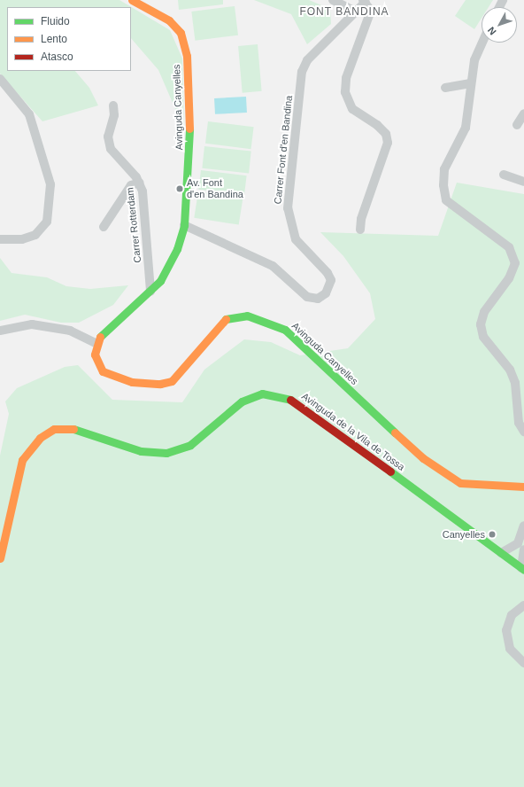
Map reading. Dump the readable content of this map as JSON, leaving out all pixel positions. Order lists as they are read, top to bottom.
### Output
{
  "streets": {
    "street": [
      "Avinguda Canyelles",
      "Carrer Font d'en Bandina",
      "Carrer Rotterdam",
      "Avinguda de la Vila de Tossa"
    ]
  },
  "crossings": [
    ["Avinguda Canyelles", "Carrer Font d'en Bandina"],
    ["Avinguda Canyelles", "Carrer Rotterdam"]
  ],
  "districts": ["FONT BANDINA"],
  "places": ["Av. Font d'en Bandina", "Canyelles"],
  "legend": ["Fluido", "Lento", "Atasco"],
  "north": "bottom left"
}
